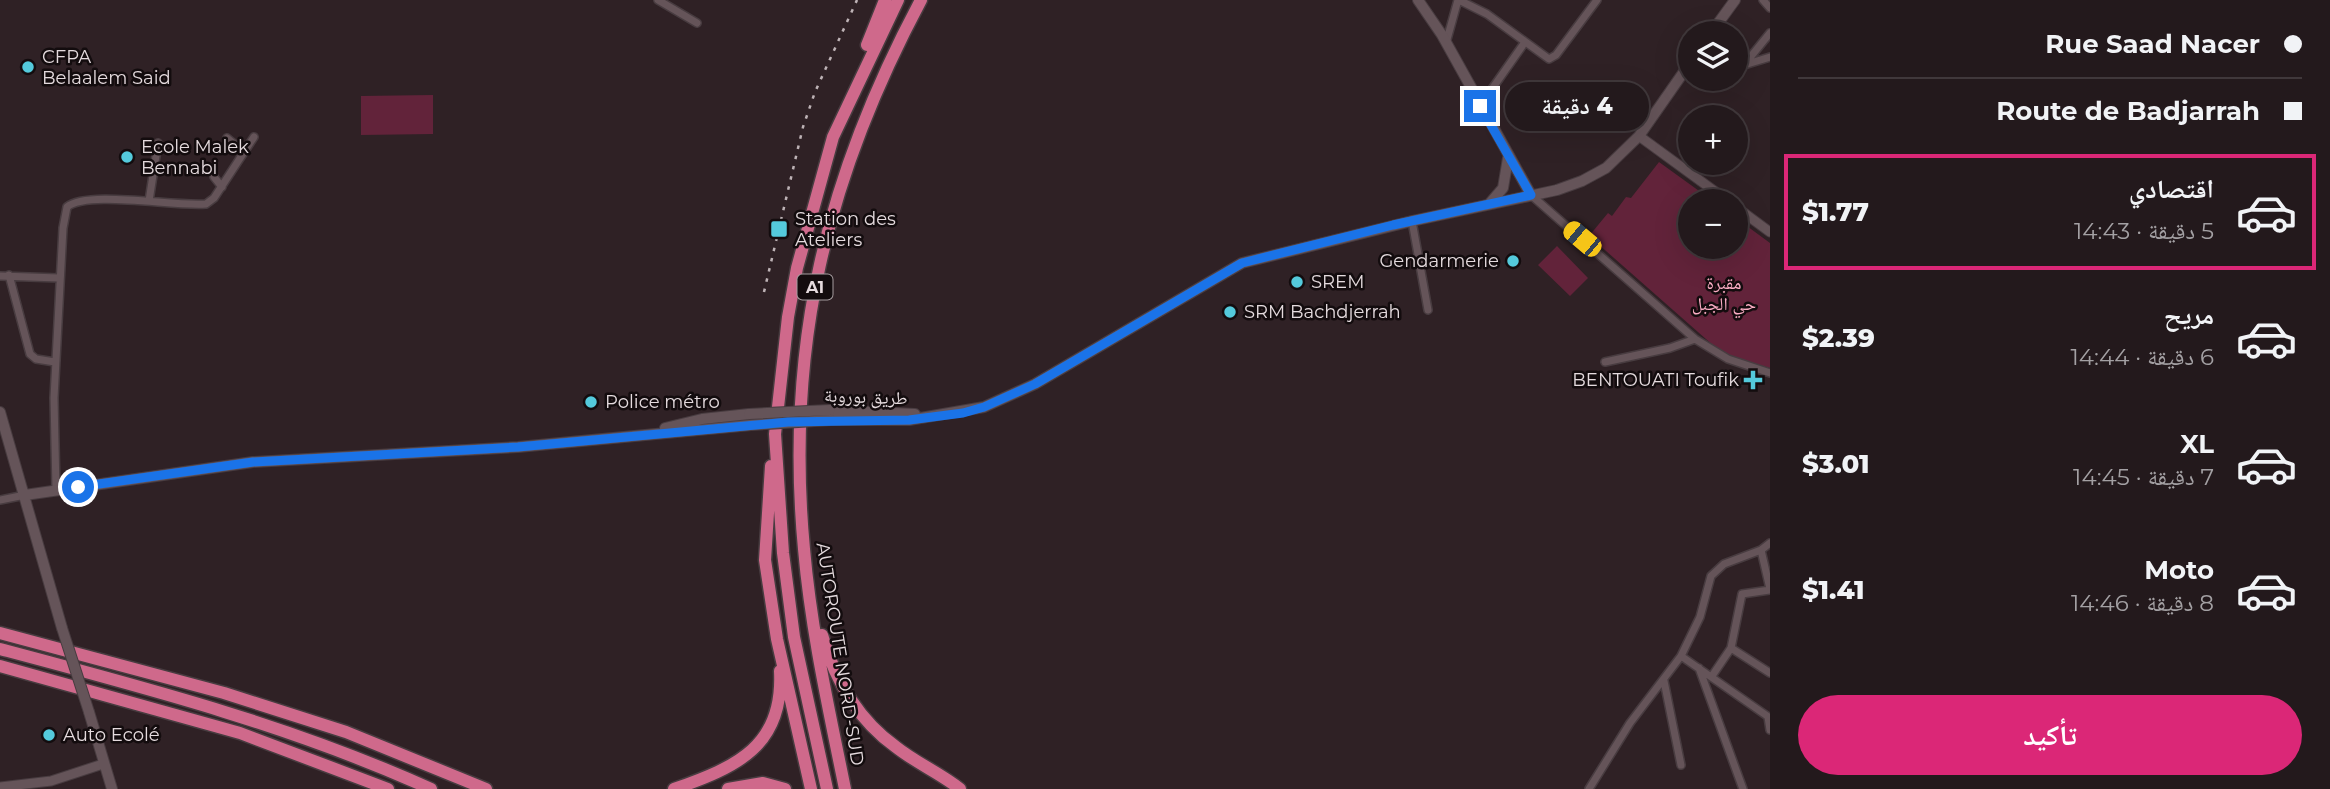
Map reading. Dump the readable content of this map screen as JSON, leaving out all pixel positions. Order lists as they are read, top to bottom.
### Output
{
  "streets": {
    "highway": ["A1", "AUTOROUTE NORD-SUD"],
    "main road": ["طريق بوروبة"]
  },
  "parks": ["مقبرة حي الجبل"],
  "places": {
    "other": [
      "CFPA Belaalem Said",
      "Ecole Malek Bennabi",
      "Gendarmerie",
      "SREM",
      "SRM Bachdjerrah",
      "Police métro",
      "Auto Ecolé"
    ],
    "transit": ["Station des Ateliers"],
    "health": ["BENTOUATI Toufik"]
  },
  "page": {
    "banner": ["Rue Saad Nacer", "Route de Badjarrah"],
    "map_buttons": ["+", "−"],
    "bubble": "4 دقيقة",
    "list": [
      {
        "name": "اقتصادي",
        "note": "5 دقيقة · 14:43",
        "value": "$1.77"
      },
      {
        "name": "مريح",
        "note": "6 دقيقة · 14:44",
        "value": "$2.39"
      },
      {
        "name": "XL",
        "note": "7 دقيقة · 14:45",
        "value": "$3.01"
      },
      {
        "name": "Moto",
        "note": "8 دقيقة · 14:46",
        "value": "$1.41"
      }
    ],
    "buttons": "تأكيد"
  }
}
